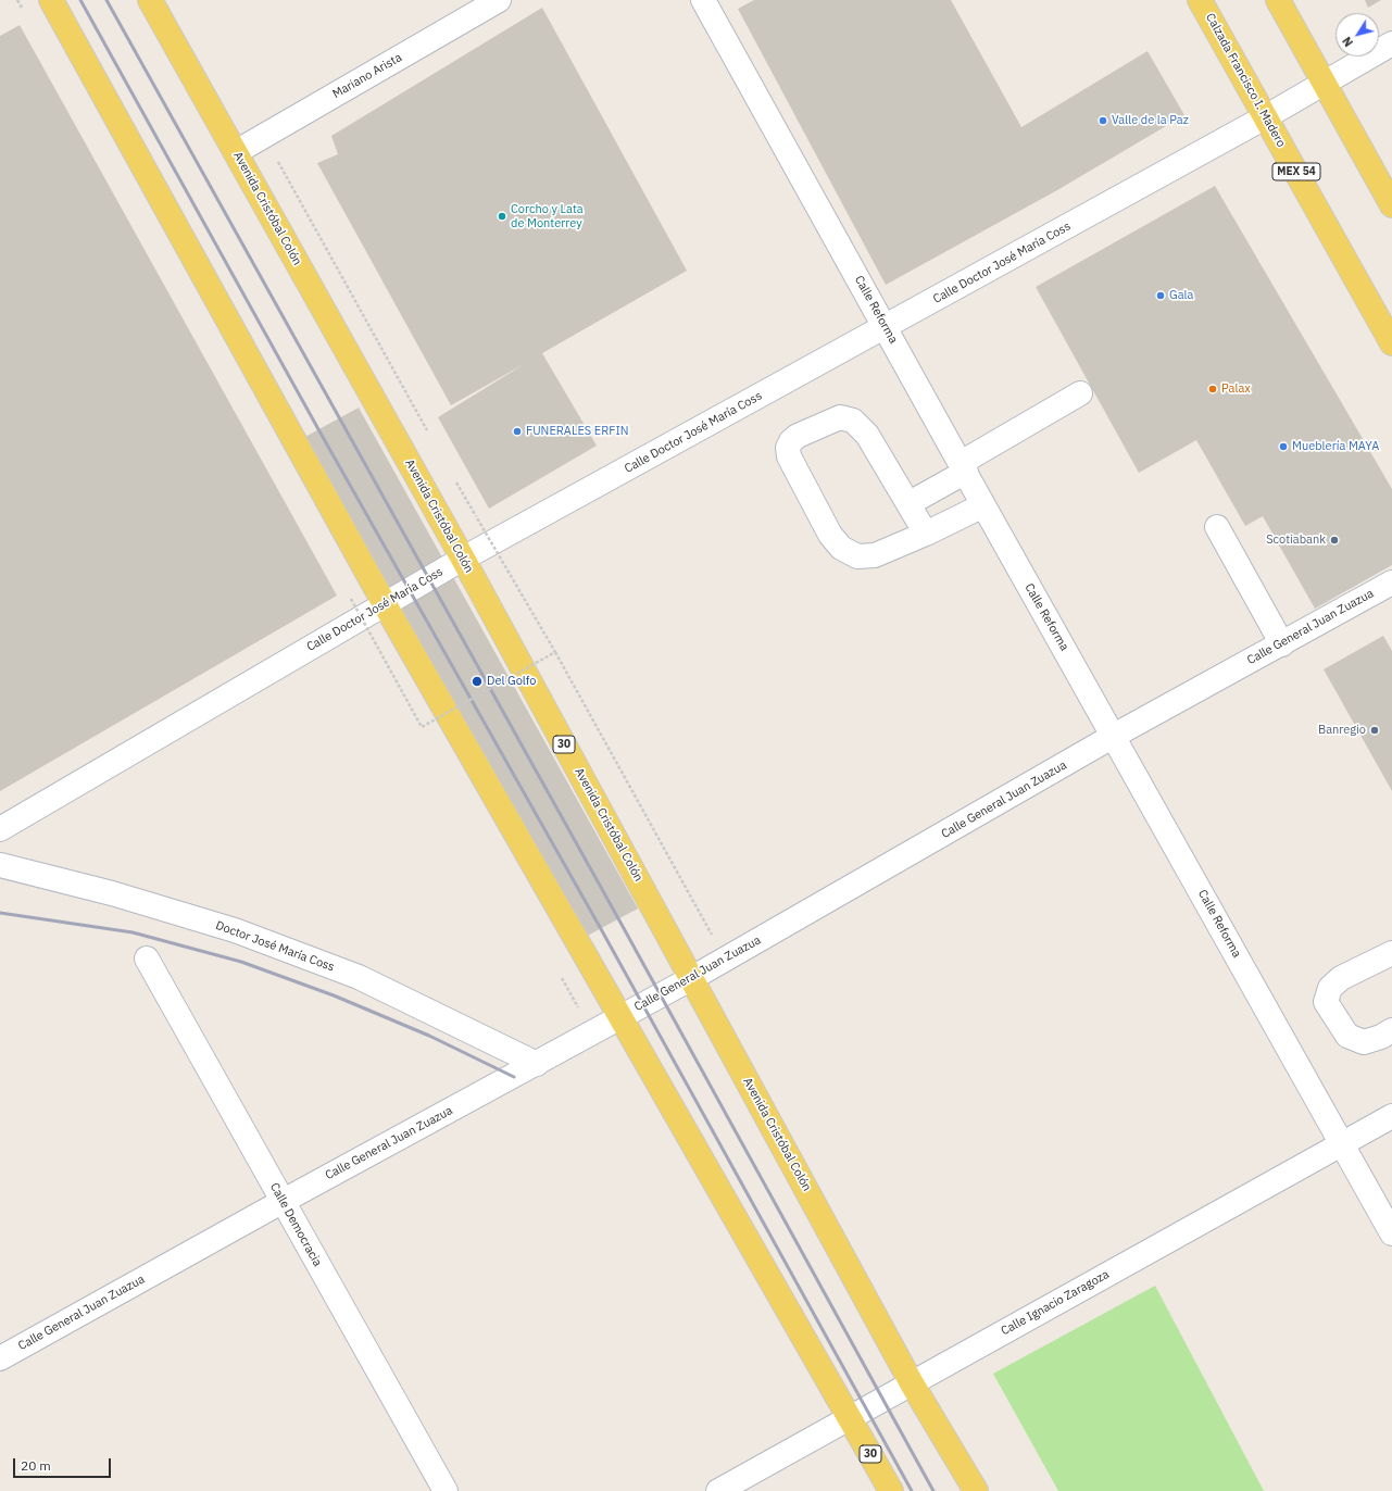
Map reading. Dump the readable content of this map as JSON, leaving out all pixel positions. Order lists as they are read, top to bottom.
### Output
{
  "streets": {
    "main road": [
      "Calzada Francisco I. Madero",
      "MEX 54",
      "Avenida Cristóbal Colón",
      "30"
    ],
    "street": [
      "Mariano Arista",
      "Calle Doctor José María Coss",
      "Calle Reforma",
      "Calle General Juan Zuazua",
      "Doctor José María Coss",
      "Calle Democracia",
      "Calle Ignacio Zaragoza"
    ]
  },
  "crossings": [
    ["Mariano Arista", "Avenida Cristóbal Colón"],
    ["Calzada Francisco I. Madero", "Calle Doctor José María Coss"],
    ["Avenida Cristóbal Colón", "Calle Doctor José María Coss"],
    ["Avenida Cristóbal Colón", "Calle General Juan Zuazua"],
    ["Avenida Cristóbal Colón", "Calle Ignacio Zaragoza"],
    ["Calle Doctor José María Coss", "Calle Reforma"],
    ["Calle Doctor José María Coss", "30"],
    ["Calle Reforma", "Calle General Juan Zuazua"],
    ["Calle Reforma", "Calle Ignacio Zaragoza"],
    ["Calle General Juan Zuazua", "30"],
    ["Calle General Juan Zuazua", "Doctor José María Coss"],
    ["Calle General Juan Zuazua", "Calle Democracia"],
    ["30", "Calle Ignacio Zaragoza"]
  ],
  "places": [
    "Valle de la Paz",
    "Corcho y Lata de Monterrey",
    "Gala",
    "Palax",
    "FUNERALES ERFIN",
    "Mueblería MAYA",
    "Scotiabank",
    "Del Golfo",
    "Banregio"
  ],
  "scale_bar": "20 m",
  "north": "bottom left"
}
